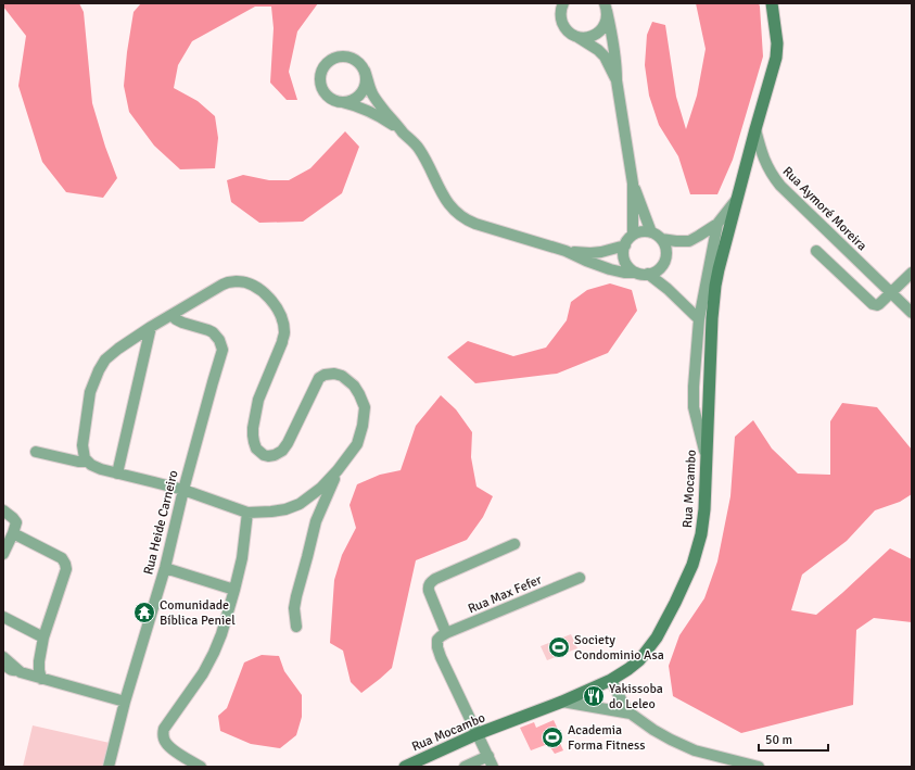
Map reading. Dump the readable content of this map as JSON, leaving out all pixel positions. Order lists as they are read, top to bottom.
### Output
{
  "streets": {
    "main road": ["Rua Aymoré Moreira", "Rua Mocambo"],
    "street": ["Rua Heide Carneiro", "Rua Max Fefer"]
  },
  "crossings": [
    ["Rua Aymoré Moreira", "Rua Mocambo"]
  ],
  "places": {
    "temple": ["Comunidade Bíblica Peniel"],
    "sports": ["Society Condominio Asa", "Academia Forma Fitness"],
    "restaurant": ["Yakissoba do Leleo"]
  },
  "scale_bar": "50 m"
}
